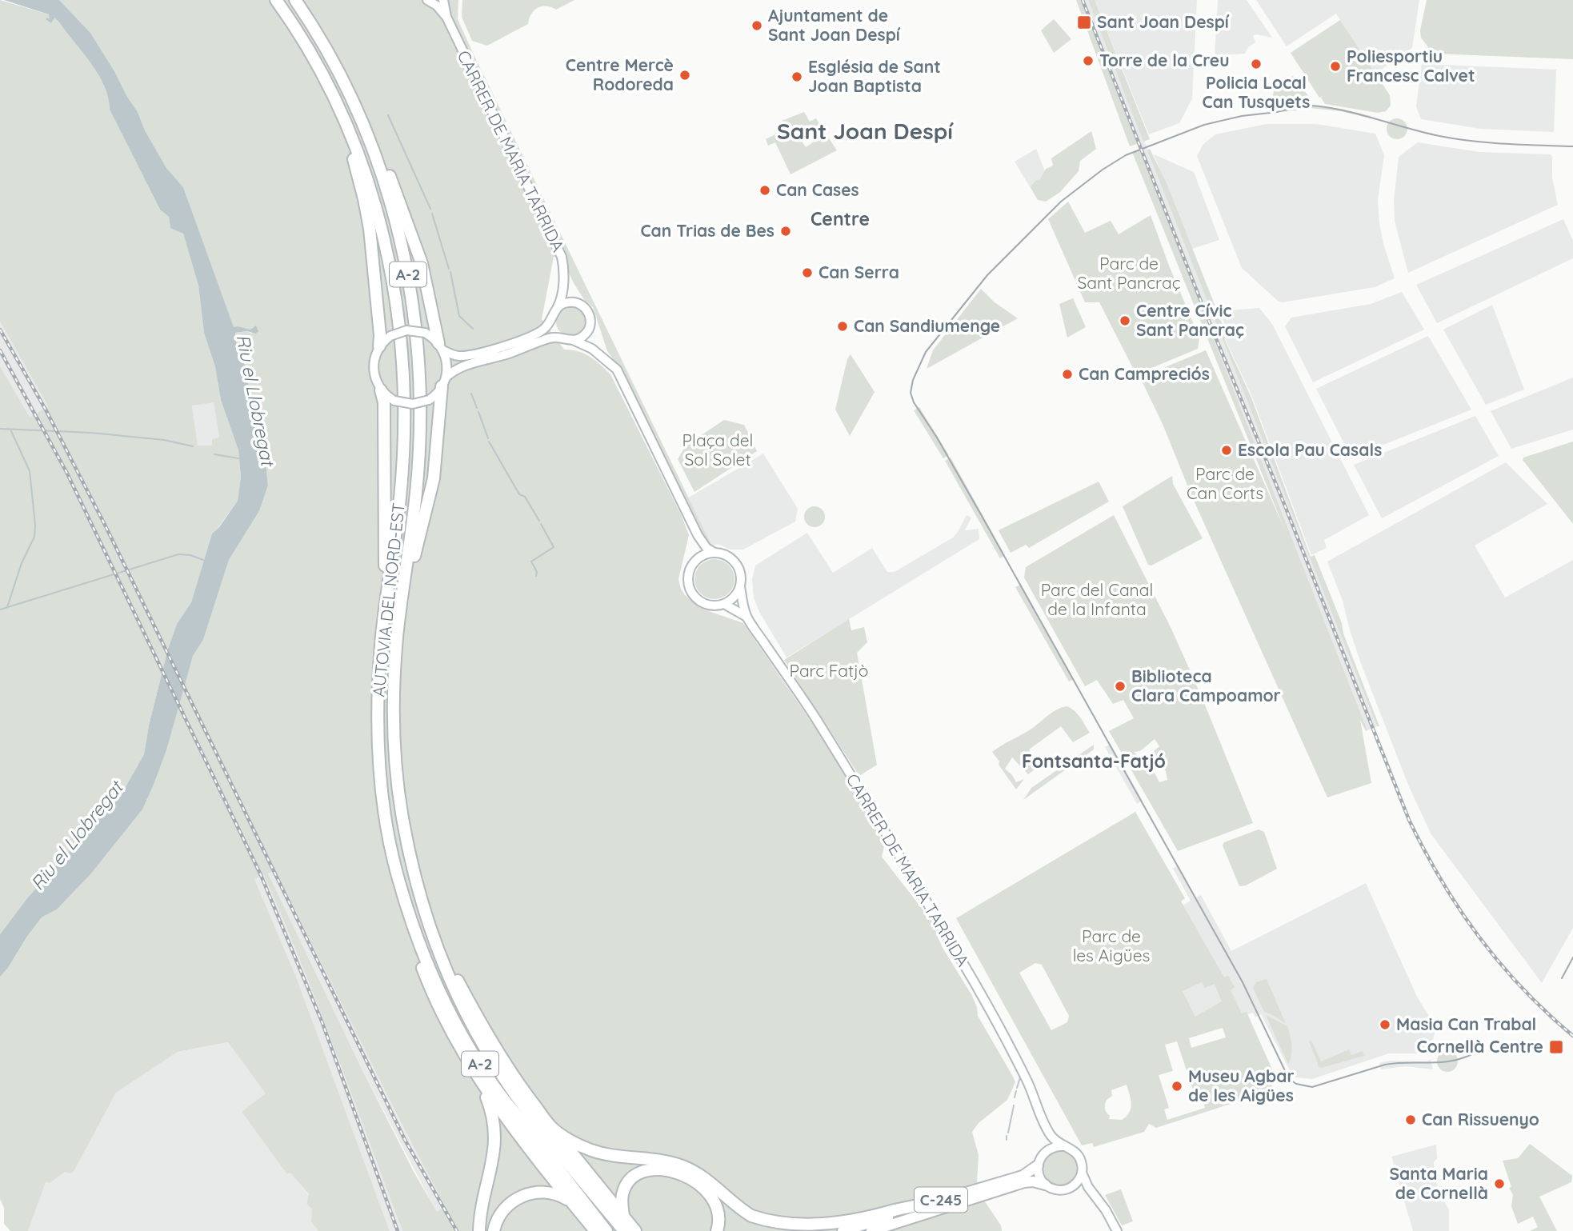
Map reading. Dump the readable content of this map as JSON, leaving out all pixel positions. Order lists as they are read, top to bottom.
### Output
{
  "streets": {
    "highway": ["A-2", "AUTOVIA DEL NORD-EST", "C-245"],
    "main road": ["CARRER DE MARIA TARRIDA"]
  },
  "districts": ["Sant Joan Despí", "Centre", "Fontsanta-Fatjó"],
  "water": ["Riu el Llobregat"],
  "parks": [
    "Parc de Sant Pancraç",
    "Plaça del Sol Solet",
    "Parc de Can Corts",
    "Parc del Canal de la Infanta",
    "Parc Fatjò",
    "Parc de les Aigües"
  ],
  "places": {
    "transit": ["Sant Joan Despí", "Cornellà Centre"],
    "other": [
      "Ajuntament de Sant Joan Despí",
      "Torre de la Creu",
      "Policia Local Can Tusquets",
      "Poliesportiu Francesc Calvet",
      "Centre Mercè Rodoreda",
      "Església de Sant Joan Baptista",
      "Can Cases",
      "Can Trias de Bes",
      "Can Serra",
      "Centre Cívic Sant Pancraç",
      "Can Sandiumenge",
      "Can Campreciós",
      "Escola Pau Casals",
      "Biblioteca Clara Campoamor",
      "Masia Can Trabal",
      "Museu Agbar de les Aigües",
      "Can Rissuenyo",
      "Santa Maria de Cornellà"
    ]
  }
}
